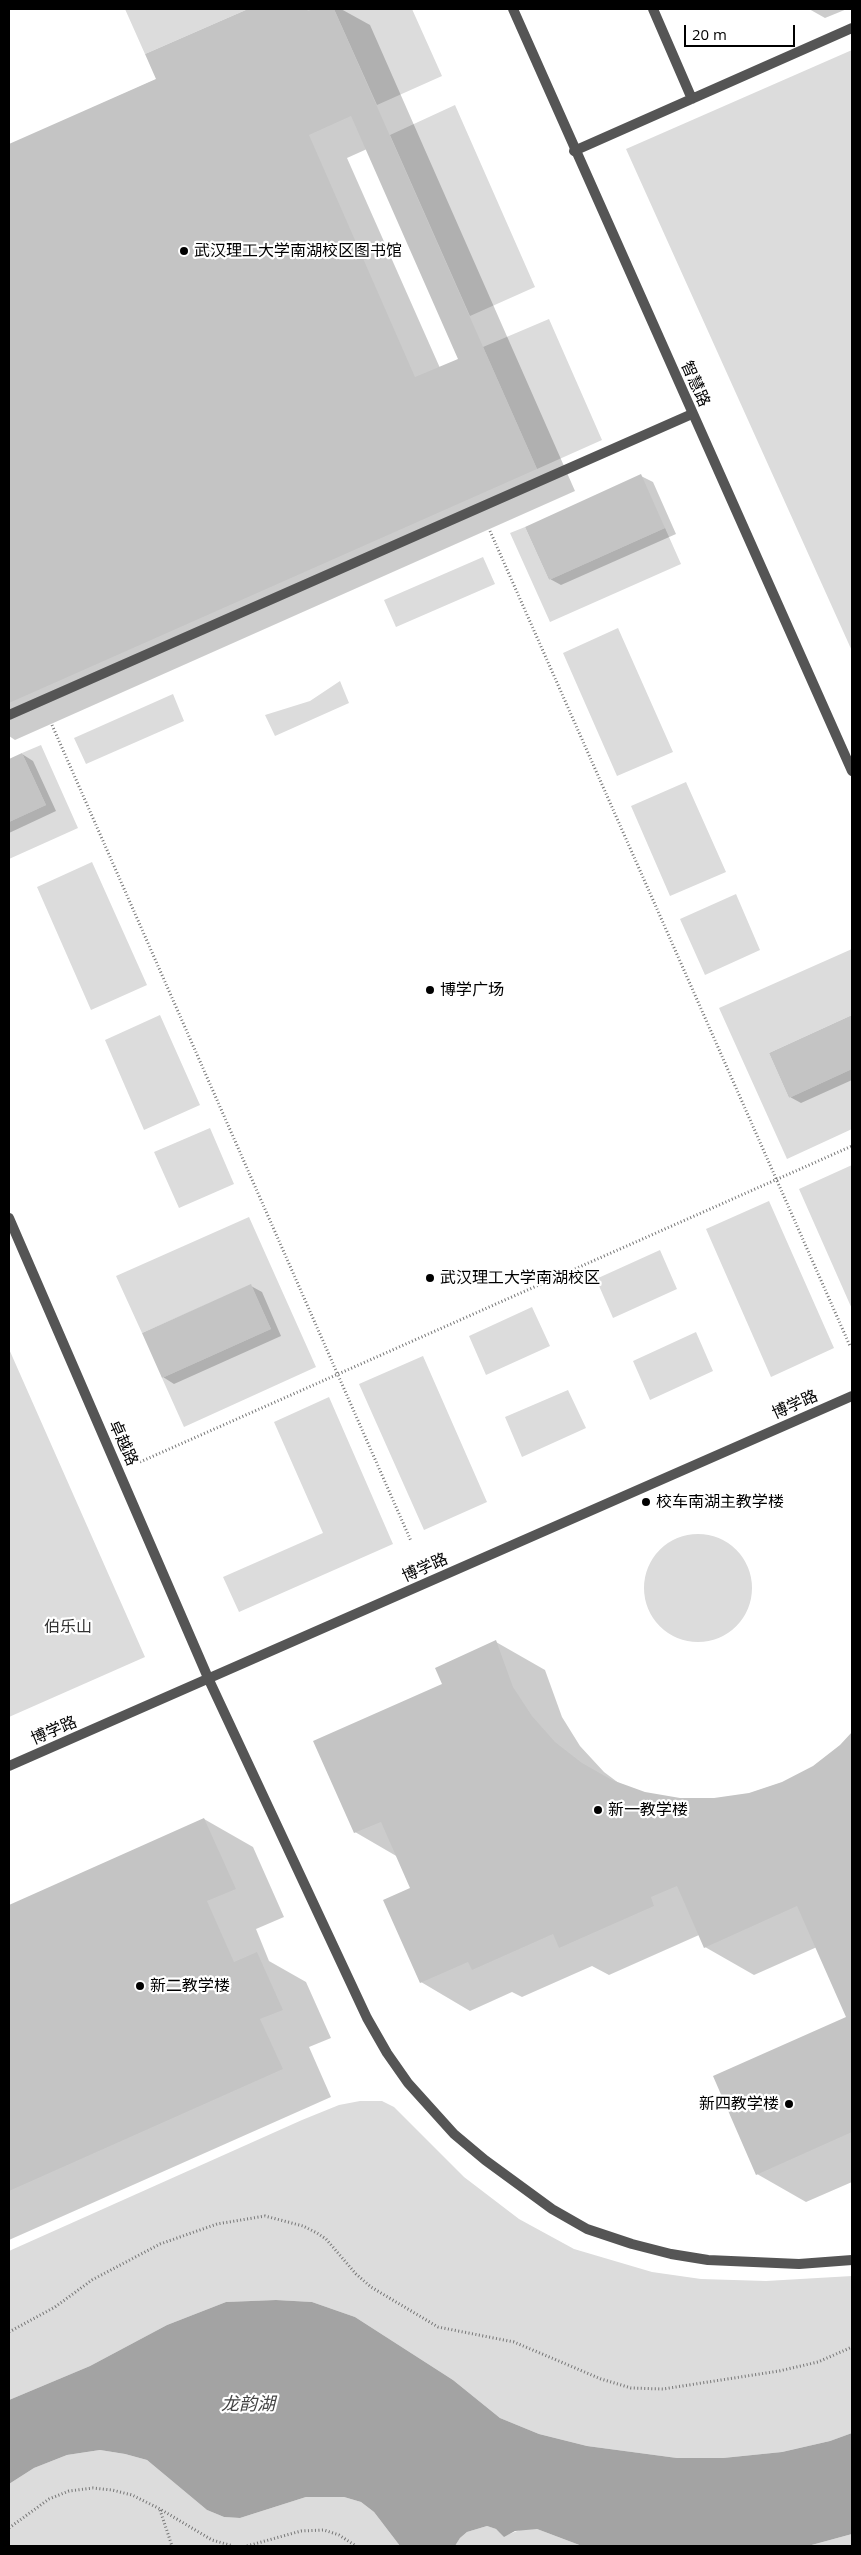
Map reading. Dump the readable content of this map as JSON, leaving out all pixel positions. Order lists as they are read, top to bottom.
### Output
{
  "streets": {
    "street": ["智慧路", "博学路", "卓越路"]
  },
  "crossings": [
    ["博学路", "卓越路"]
  ],
  "water": ["龙韵湖"],
  "parks": ["伯乐山"],
  "places": [
    "武汉理工大学南湖校区图书馆",
    "博学广场",
    "武汉理工大学南湖校区",
    "校车南湖主教学楼",
    "新一教学楼",
    "新二教学楼",
    "新四教学楼"
  ],
  "scale_bar": "20 m"
}
